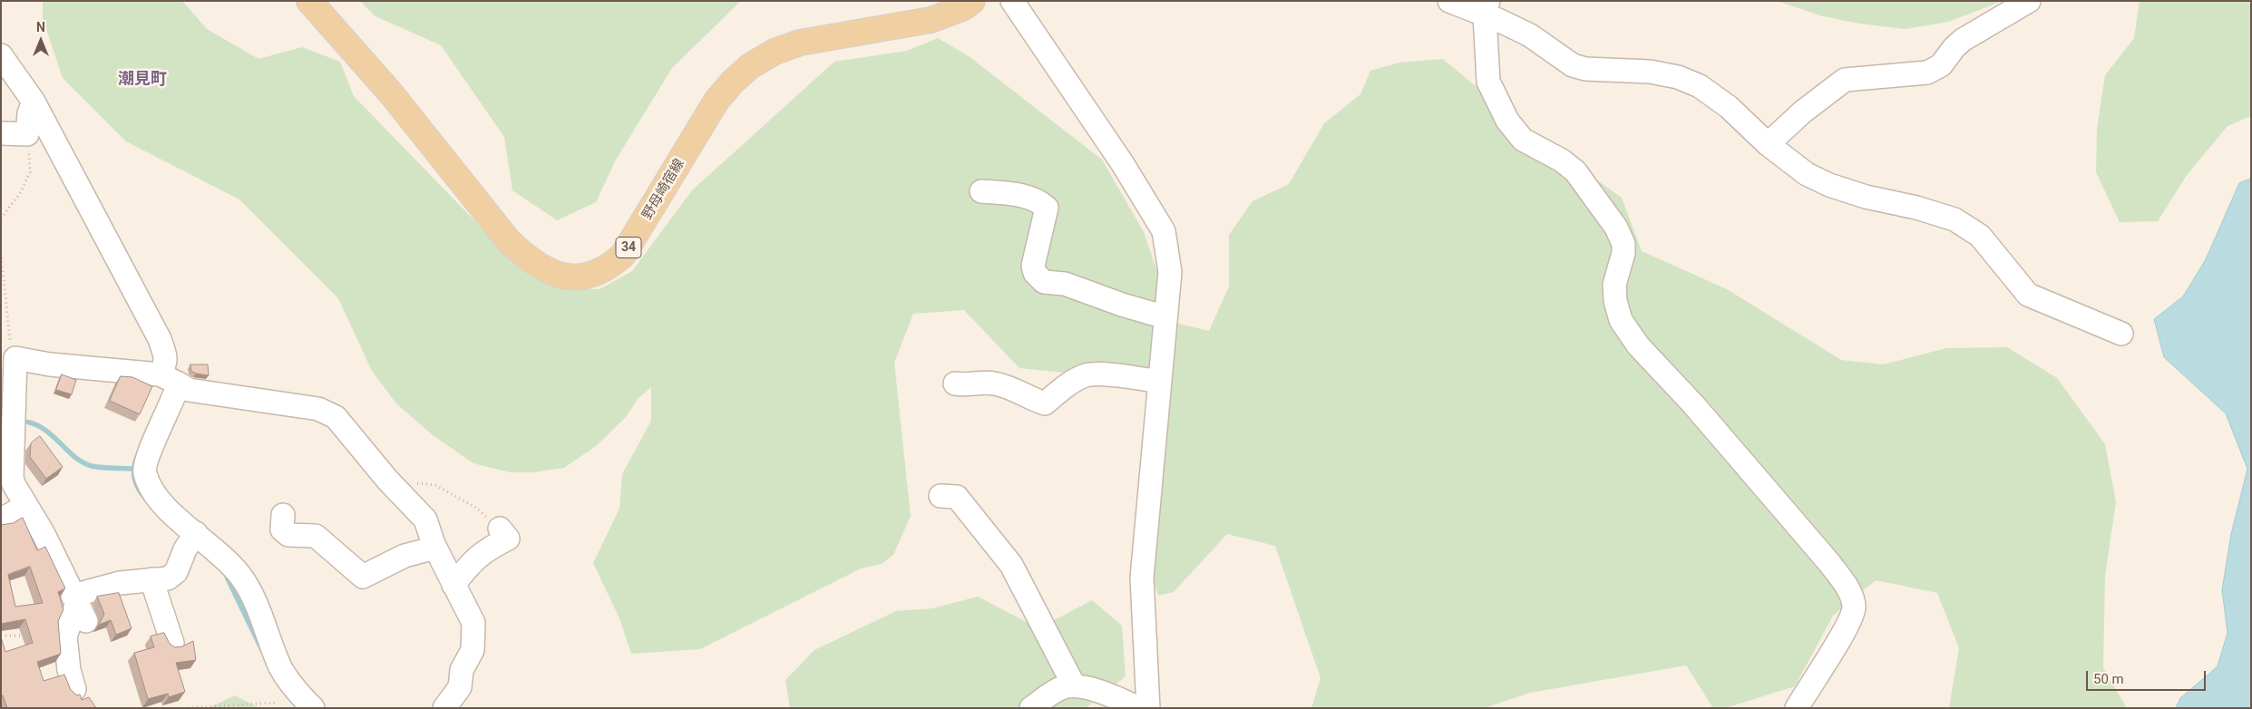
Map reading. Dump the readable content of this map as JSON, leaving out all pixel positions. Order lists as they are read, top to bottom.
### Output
{
  "streets": {
    "main road": ["野母崎宿線", "34"]
  },
  "districts": ["潮見町"],
  "scale_bar": "50 m",
  "north": "top"
}
